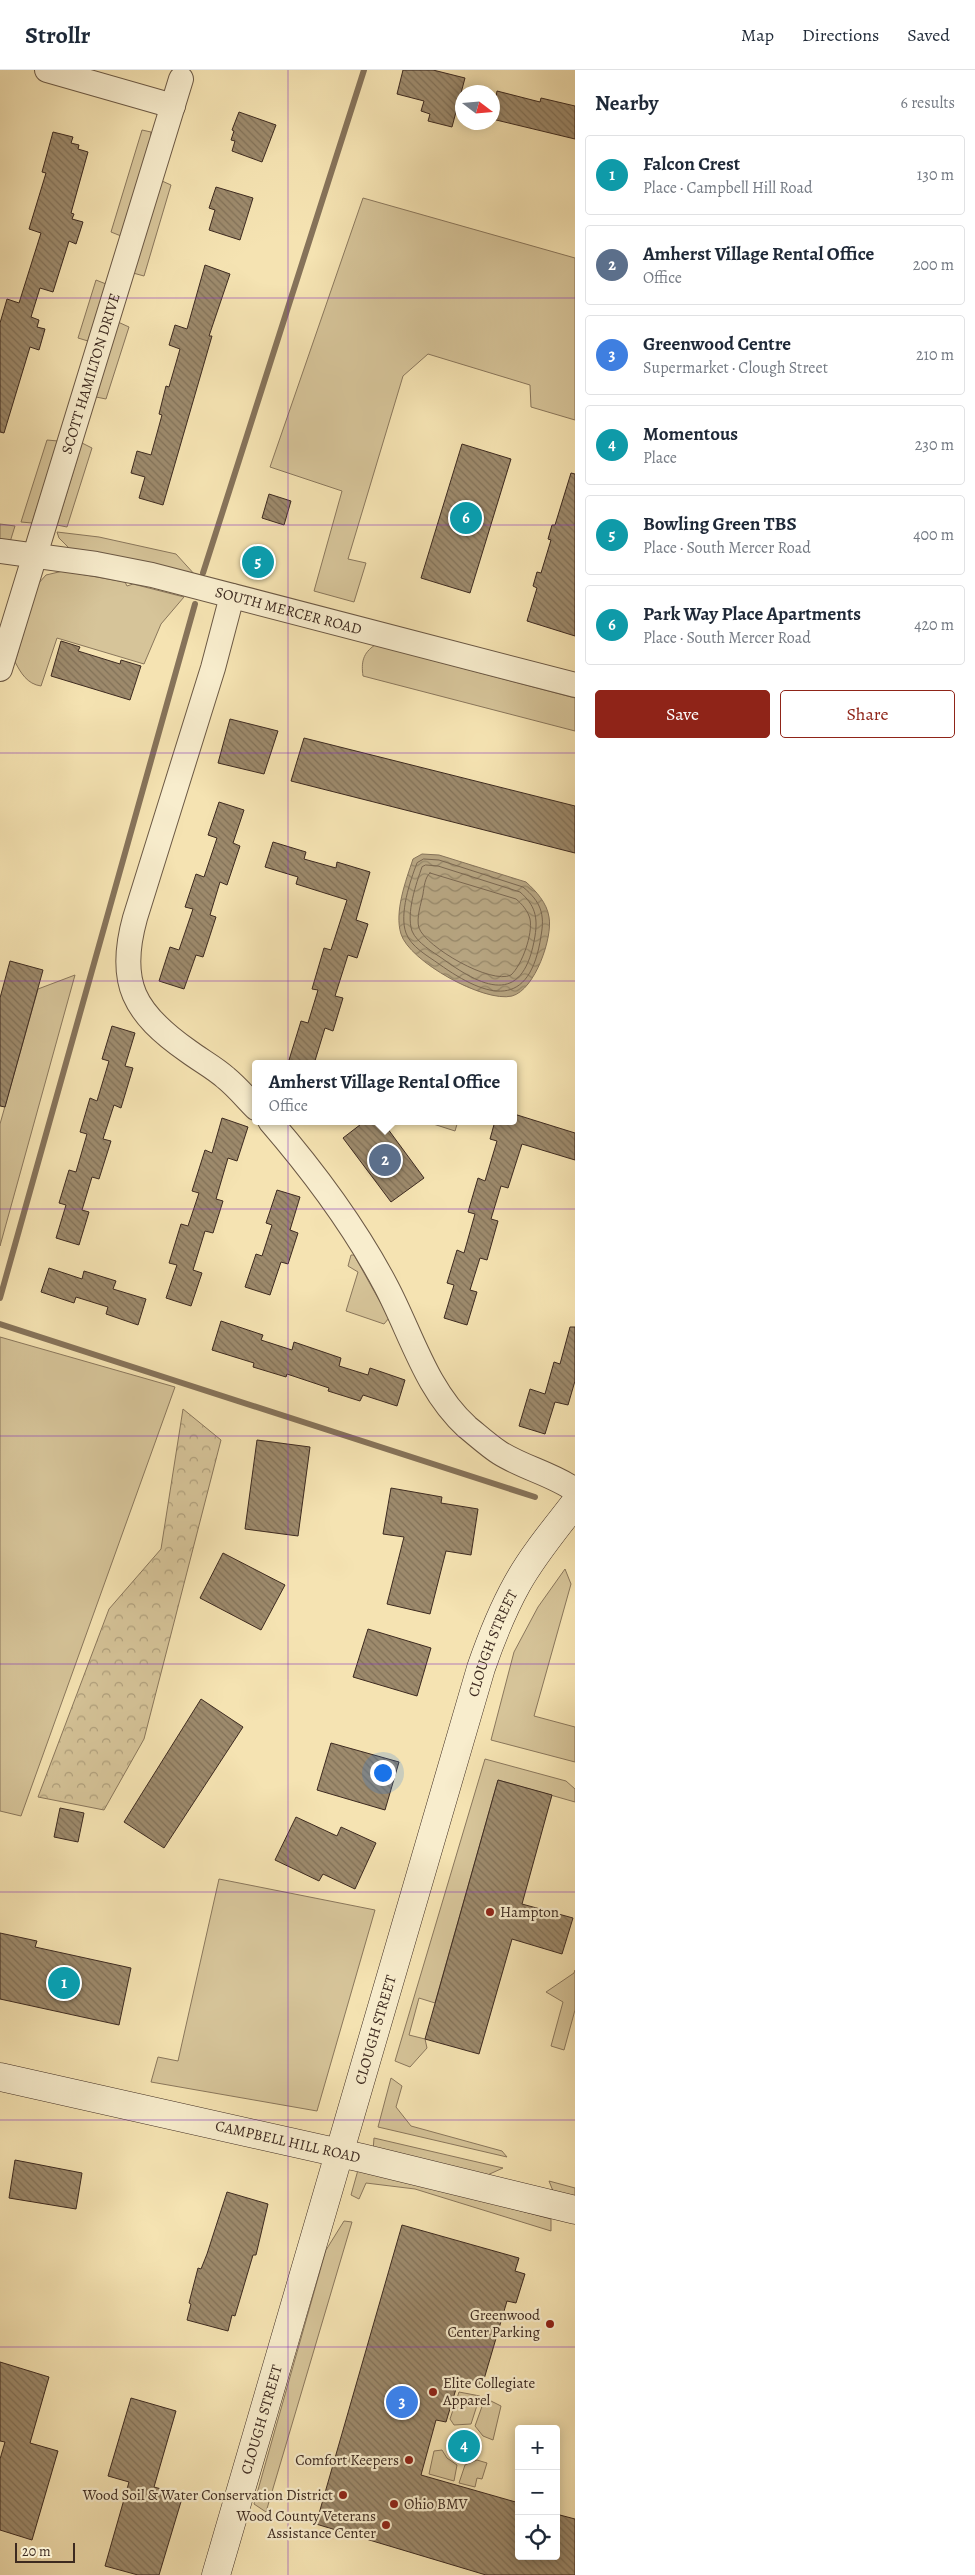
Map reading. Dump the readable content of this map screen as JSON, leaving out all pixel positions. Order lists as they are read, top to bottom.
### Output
{
  "streets": {
    "street": [
      "SCOTT HAMILTON DRIVE",
      "SOUTH MERCER ROAD",
      "CLOUGH STREET",
      "CAMPBELL HILL ROAD"
    ]
  },
  "crossings": [
    ["SCOTT HAMILTON DRIVE", "SOUTH MERCER ROAD"],
    ["CLOUGH STREET", "CAMPBELL HILL ROAD"]
  ],
  "places": [
    "Hampton",
    "Greenwood Center Parking",
    "Elite Collegiate Apparel",
    "Comfort Keepers",
    "Wood Soil & Water Conservation District",
    "Ohio BMV",
    "Wood County Veterans Assistance Center"
  ],
  "scale_bar": "20 m",
  "north": "right",
  "page": {
    "header": "Strollr",
    "nav": ["Map", "Directions", "Saved"],
    "heading": ["Nearby", "6 results"],
    "list": [
      {
        "mark": "1",
        "name": "Falcon Crest",
        "note": "Place · Campbell Hill Road",
        "value": "130 m"
      },
      {
        "mark": "2",
        "name": "Amherst Village Rental Office",
        "note": "Office",
        "value": "200 m"
      },
      {
        "mark": "3",
        "name": "Greenwood Centre",
        "note": "Supermarket · Clough Street",
        "value": "210 m"
      },
      {
        "mark": "4",
        "name": "Momentous",
        "note": "Place",
        "value": "230 m"
      },
      {
        "mark": "5",
        "name": "Bowling Green TBS",
        "note": "Place · South Mercer Road",
        "value": "400 m"
      },
      {
        "mark": "6",
        "name": "Park Way Place Apartments",
        "note": "Place · South Mercer Road",
        "value": "420 m"
      }
    ],
    "pins": [
      "6",
      "5",
      "2",
      "1",
      "3",
      "4"
    ],
    "buttons": ["Save", "Share"],
    "popup": ["Amherst Village Rental Office", "Office"],
    "map_buttons": ["+", "−"],
    "scale": "20 m"
  }
}
